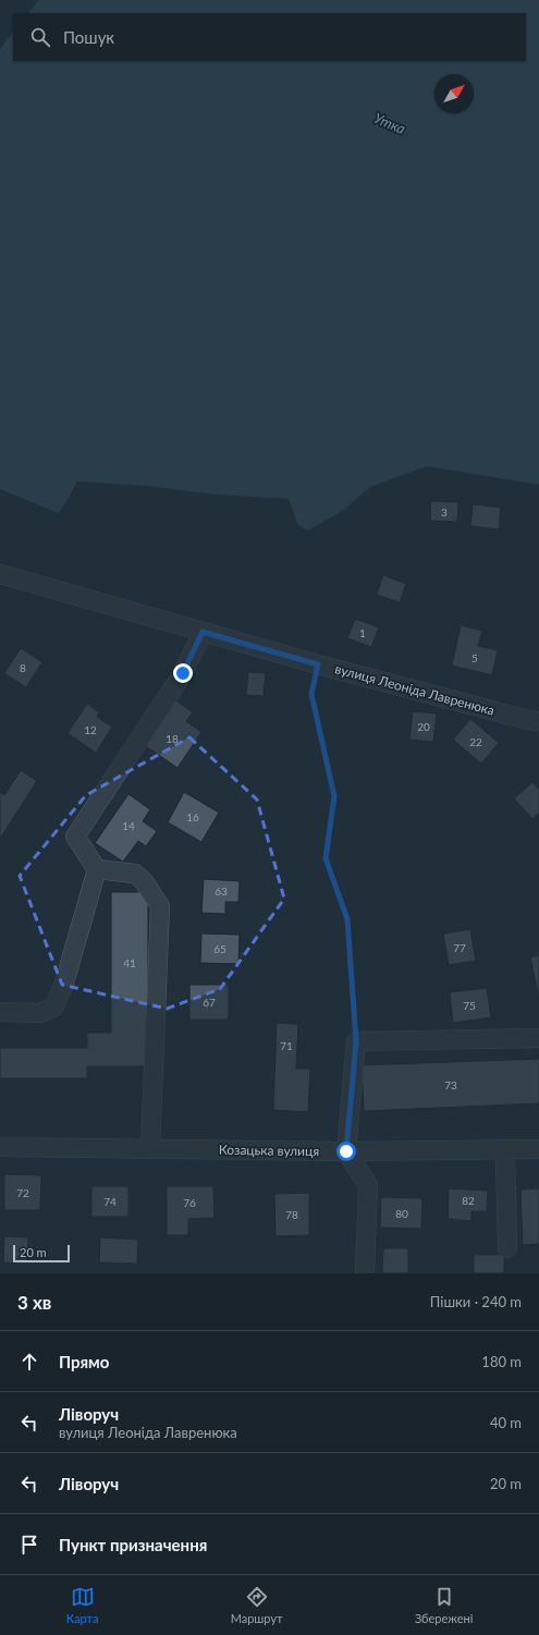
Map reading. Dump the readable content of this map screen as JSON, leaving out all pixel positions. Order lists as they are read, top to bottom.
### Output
{
  "streets": {
    "street": ["вулиця Леоніда Лавренюка", "Козацька вулиця"]
  },
  "water": ["Утка"],
  "house_numbers": [
    "3",
    "1",
    "5",
    "8",
    "20",
    "12",
    "18",
    "22",
    "16",
    "14",
    "63",
    "77",
    "65",
    "41",
    "67",
    "75",
    "71",
    "73",
    "72",
    "82",
    "74",
    "76",
    "80",
    "78"
  ],
  "scale_bar": "20 m",
  "north": "top right",
  "page": {
    "search": "Пошук",
    "scale": "20 m",
    "heading": ["3 хв", "Пішки · 240 m"],
    "list": [
      ["Прямо", "180 m"],
      ["Ліворуч", "вулиця Леоніда Лавренюка", "40 m"],
      ["Ліворуч", "20 m"],
      "Пункт призначення"
    ],
    "nav": ["Карта", "Маршрут", "Збережені"]
  }
}
